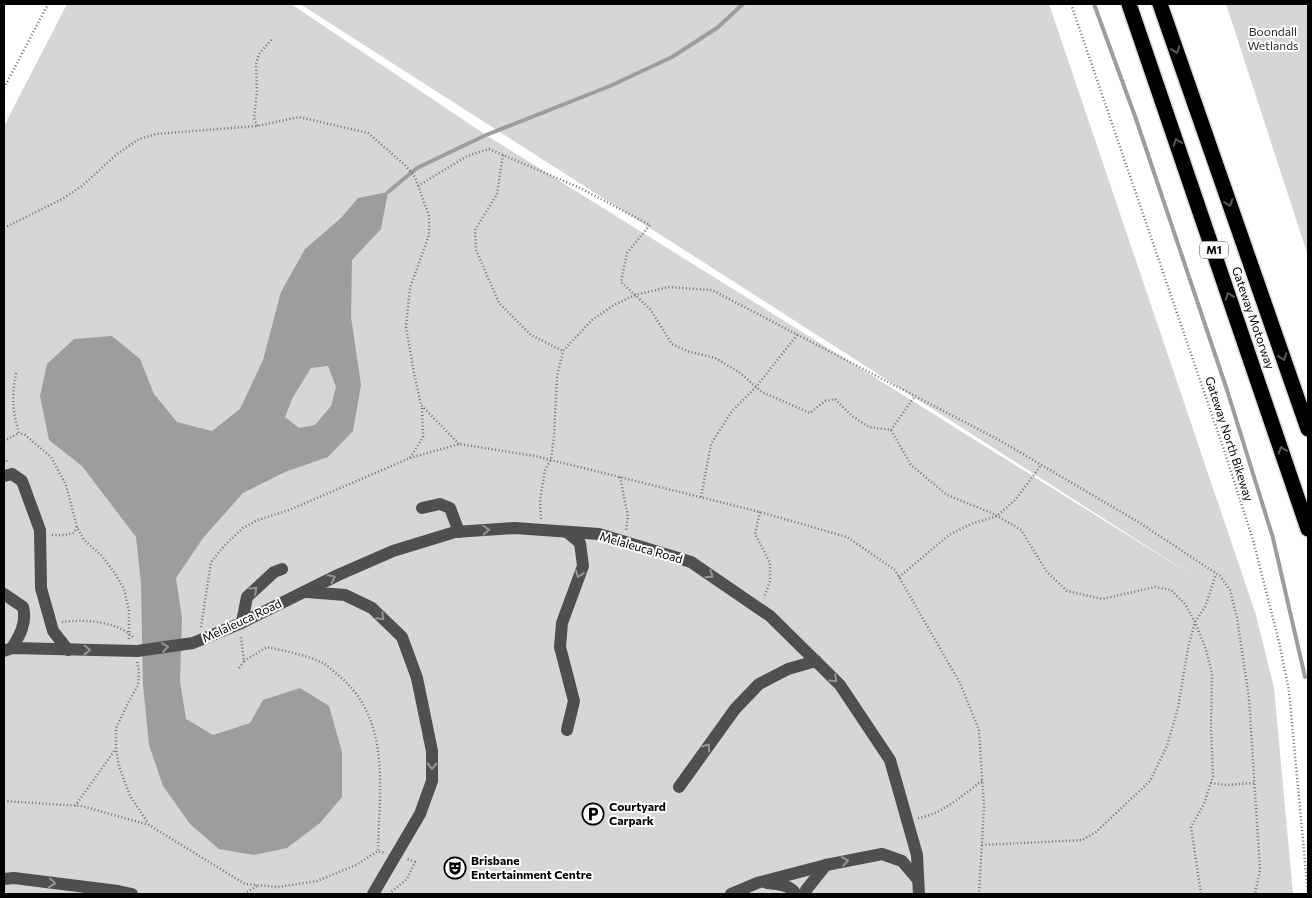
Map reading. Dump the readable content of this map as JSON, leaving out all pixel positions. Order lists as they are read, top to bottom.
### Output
{
  "streets": {
    "highway": ["M1", "Gateway Motorway"],
    "street": ["Melaleuca Road"],
    "path": ["Gateway North Bikeway"]
  },
  "one_way": ["Melaleuca Road"],
  "parks": ["Boondall Wetlands"],
  "places": {
    "parking": ["Courtyard Carpark"],
    "theatre": ["Brisbane Entertainment Centre"]
  }
}
